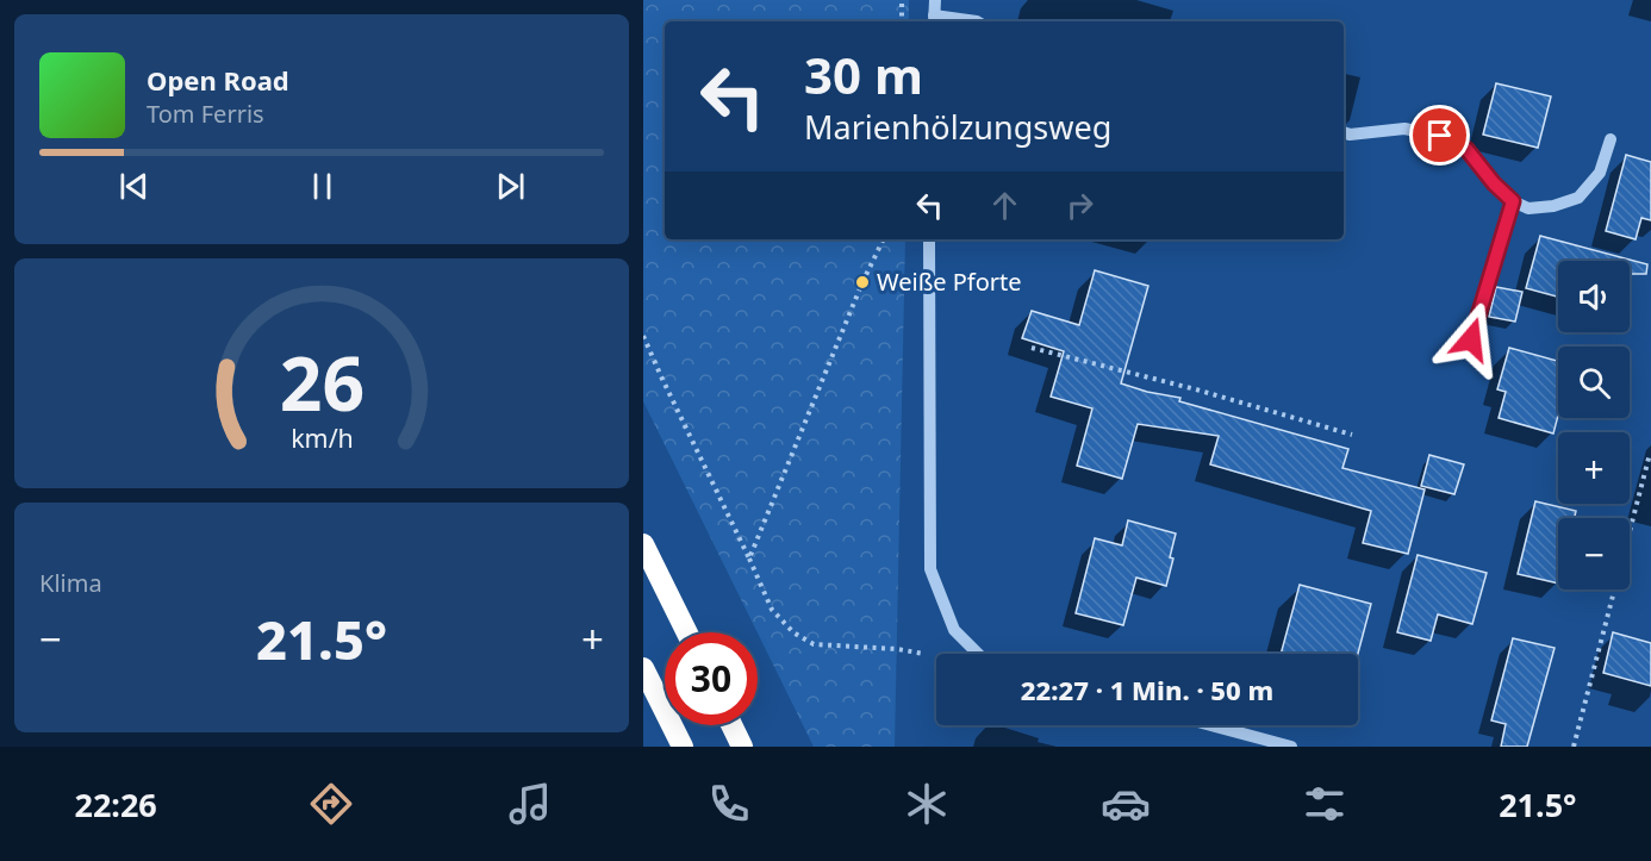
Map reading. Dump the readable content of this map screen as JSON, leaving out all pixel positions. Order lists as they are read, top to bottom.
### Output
{
  "places": ["Weiße Pforte"],
  "page": {
    "turn": ["30 m", "Marienhölzungsweg"],
    "song": ["Open Road", "Tom Ferris"],
    "map_buttons": ["+", "−"],
    "tile": "Klima",
    "heat": ["−", "21.5°", "+"],
    "limit": "30",
    "trip": "22:27 · 1 Min. · 50 m",
    "tabs": ["22:26", "21.5°"],
    "gauge": ["26", "km/h"]
  }
}
